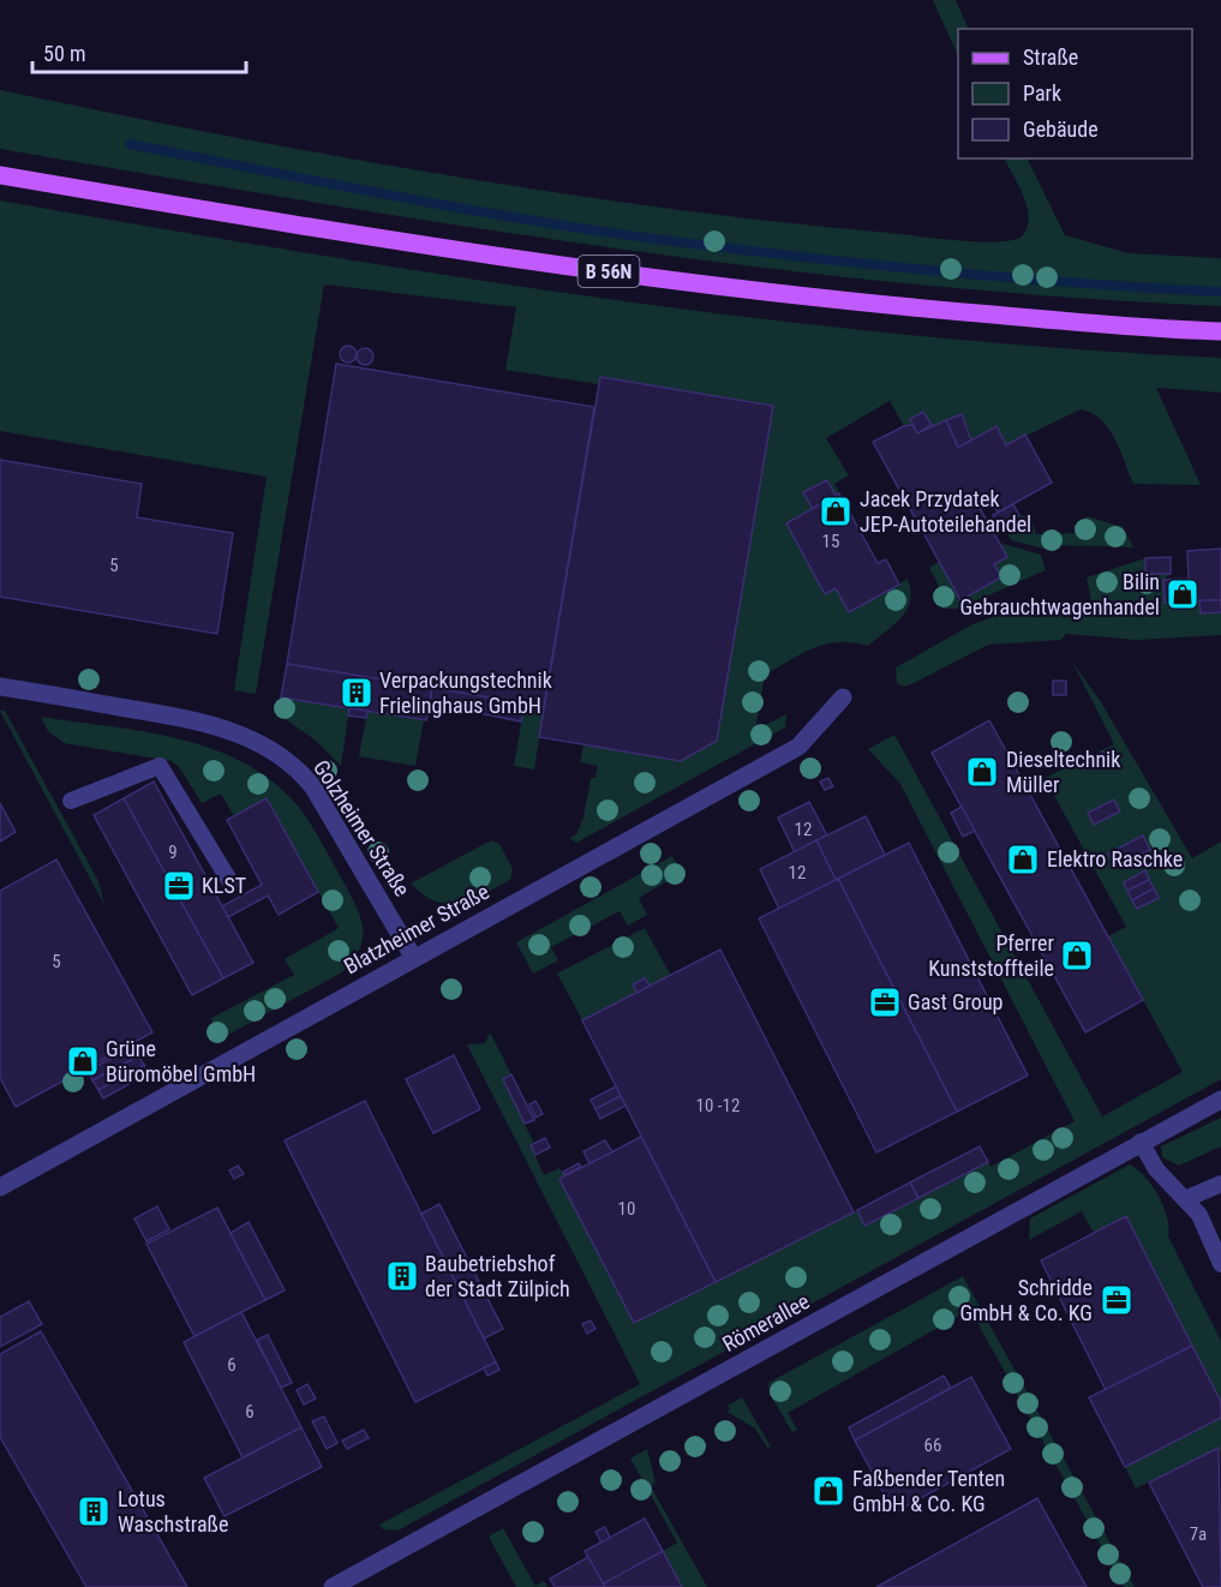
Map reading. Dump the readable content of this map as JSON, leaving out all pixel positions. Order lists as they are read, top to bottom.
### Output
{
  "streets": {
    "main road": ["B 56N"],
    "street": ["Golzheimer Straße", "Blatzheimer Straße", "Römerallee"]
  },
  "crossings": [
    ["Golzheimer Straße", "Blatzheimer Straße"]
  ],
  "places": {
    "shop": [
      "Jacek Przydatek JEP-Autoteilehandel",
      "Bilin Gebrauchtwagenhandel",
      "Dieseltechnik Müller",
      "Elektro Raschke",
      "Pferrer Kunststoffteile",
      "Grüne Büromöbel GmbH",
      "Faßbender Tenten GmbH & Co. KG"
    ],
    "building": ["Verpackungstechnik Frielinghaus GmbH", "Baubetriebshof der Stadt Zülpich", "Lotus Waschstraße"],
    "office": ["KLST", "Gast Group", "Schridde GmbH & Co. KG"]
  },
  "house_numbers": [
    "15",
    "5",
    "12",
    "9",
    "12",
    "5",
    "10 -12",
    "10",
    "6",
    "6",
    "66",
    "7a"
  ],
  "legend": ["Straße", "Park", "Gebäude"],
  "scale_bar": "50 m"
}
